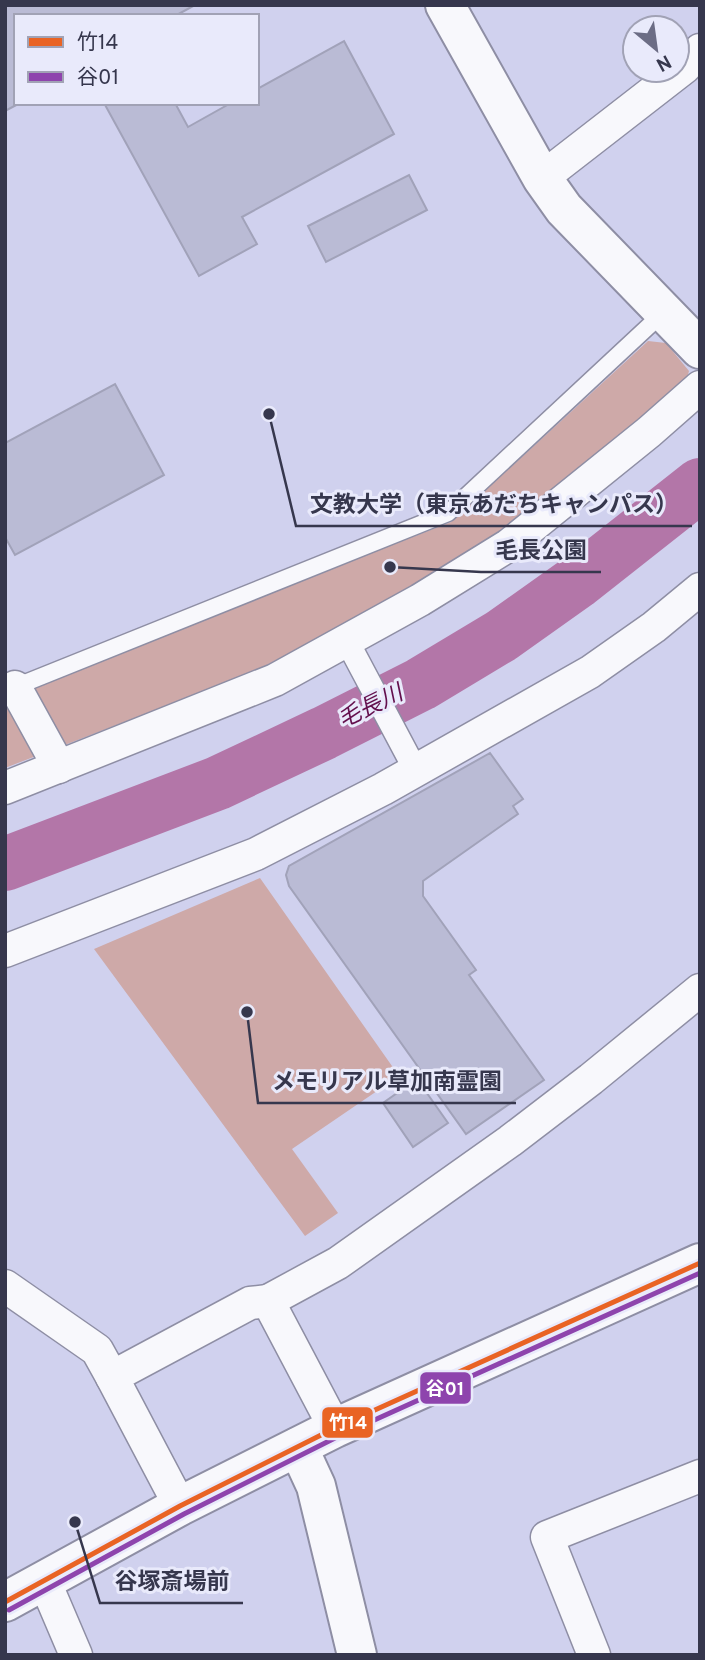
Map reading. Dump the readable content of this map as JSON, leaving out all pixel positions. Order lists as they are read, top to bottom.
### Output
{
  "water": ["毛長川"],
  "places": [
    "文教大学（東京あだちキャンパス）",
    "毛長公園",
    "メモリアル草加南霊園",
    "谷塚斎場前"
  ],
  "lines": ["transit line 竹14", "transit line 谷01"],
  "legend": ["竹14", "谷01"],
  "north": "bottom right"
}
